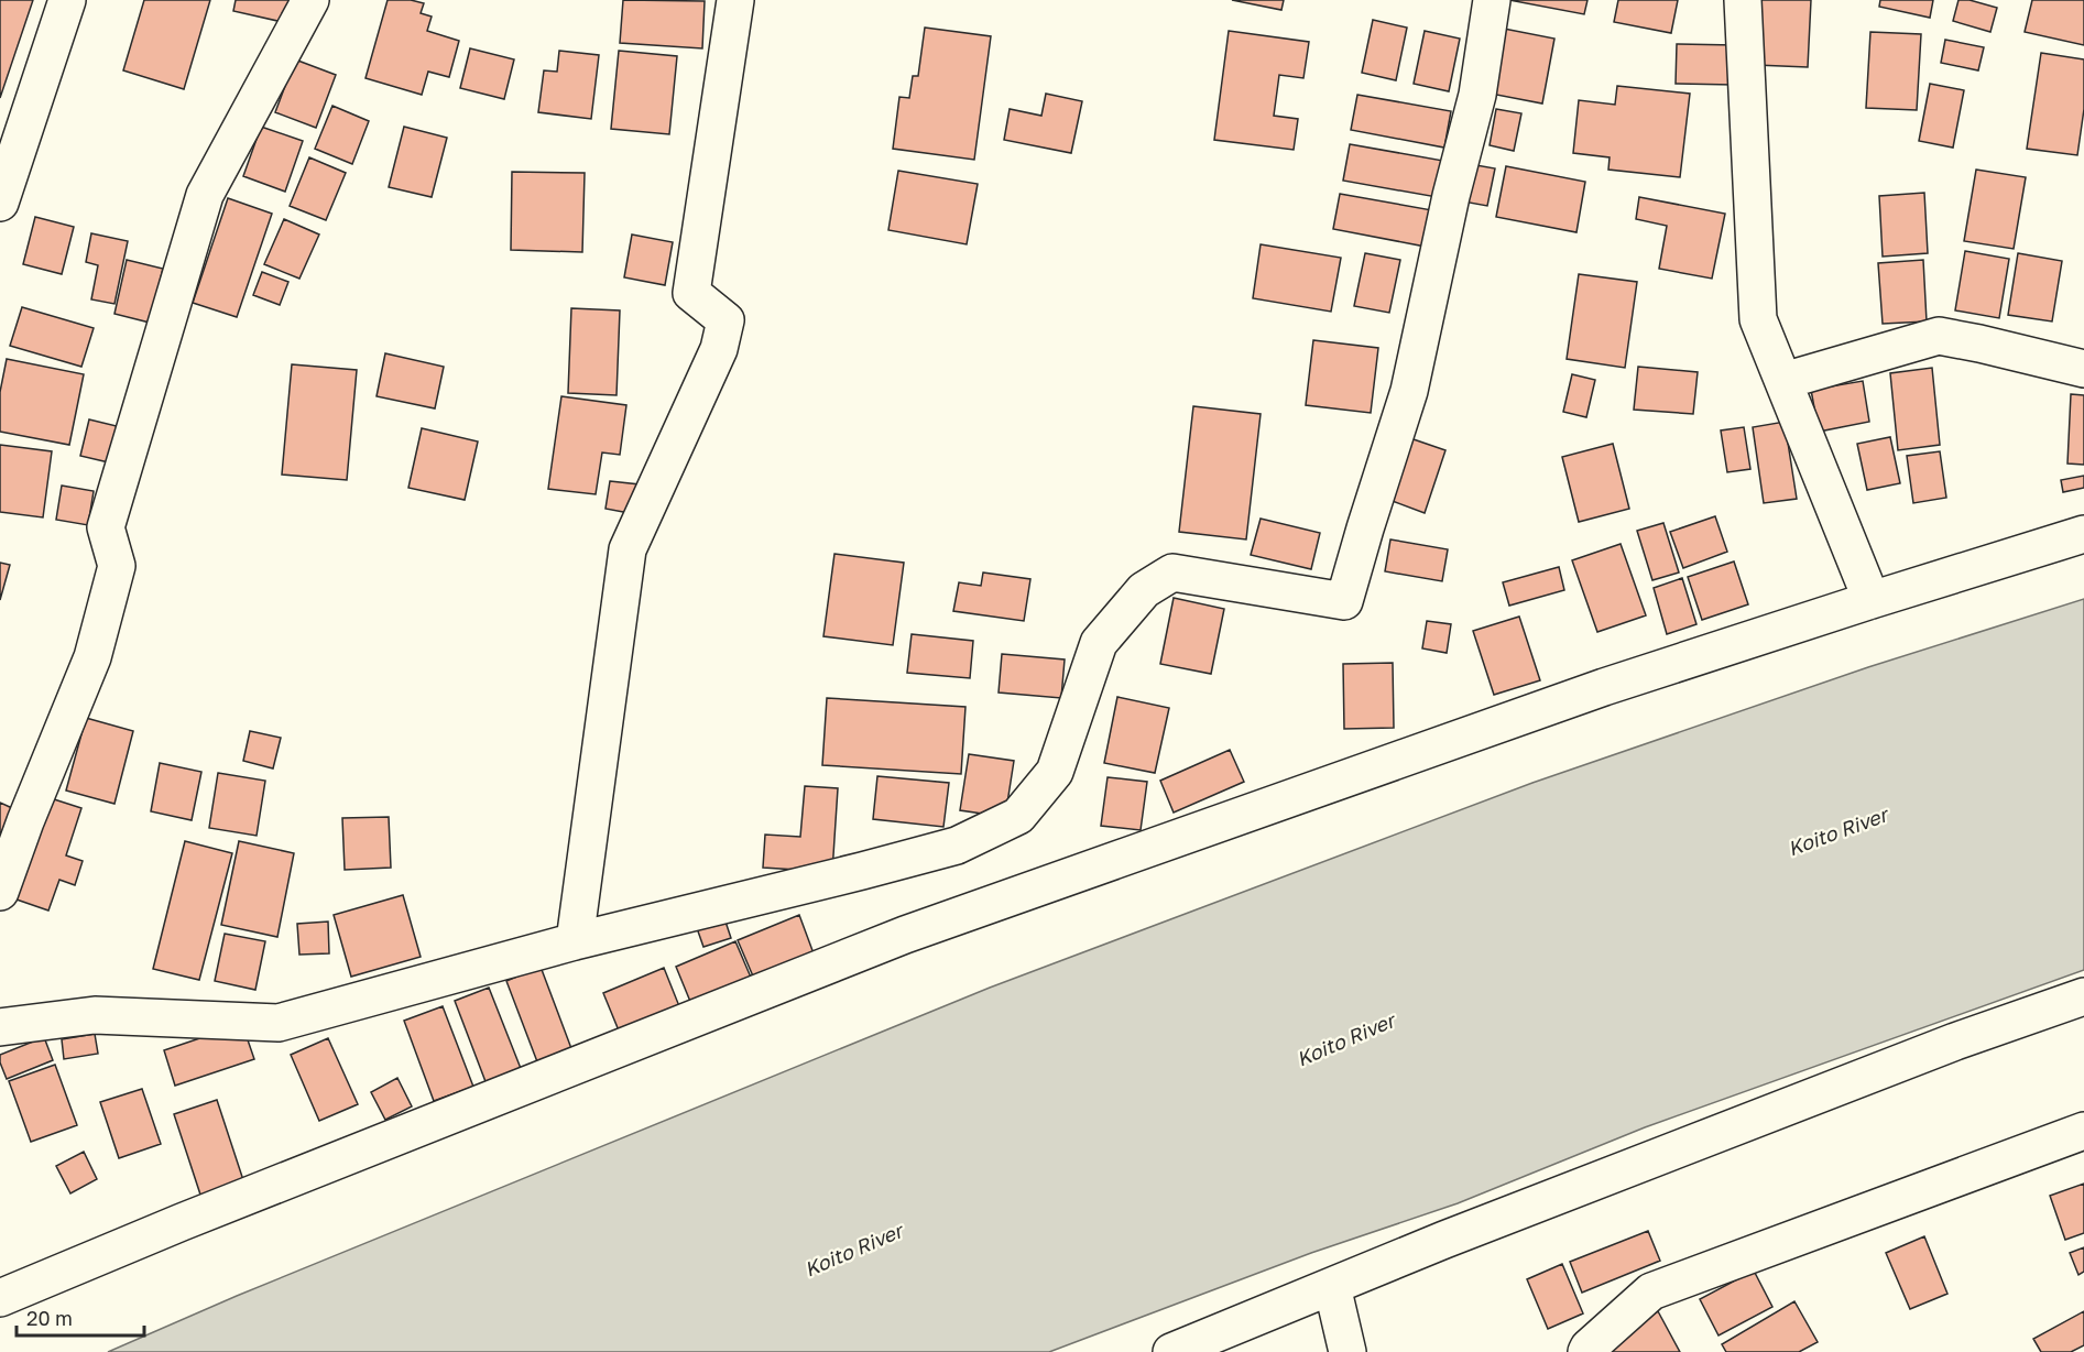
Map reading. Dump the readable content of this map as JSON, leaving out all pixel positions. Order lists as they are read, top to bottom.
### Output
{
  "water": ["Koito River"],
  "scale_bar": "20 m"
}
